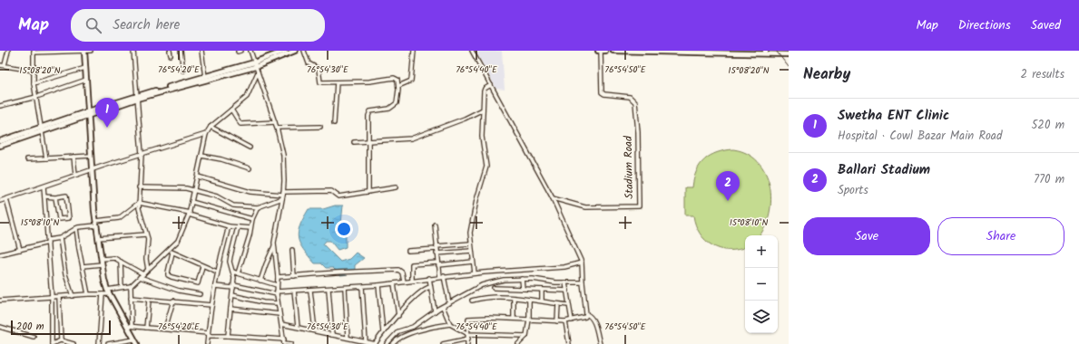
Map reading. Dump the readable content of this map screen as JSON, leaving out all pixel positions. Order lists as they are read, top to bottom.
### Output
{
  "streets": {
    "street": ["Stadium Road"]
  },
  "scale_bar": "200 m",
  "page": {
    "header": "Map",
    "search": "Search here",
    "nav": ["Map", "Directions", "Saved"],
    "heading": ["Nearby", "2 results"],
    "pins": ["1", "2"],
    "list": [
      {
        "mark": "1",
        "name": "Swetha ENT Clinic",
        "note": "Hospital · Cowl Bazar Main Road",
        "value": "520 m"
      },
      {
        "mark": "2",
        "name": "Ballari Stadium",
        "note": "Sports",
        "value": "770 m"
      }
    ],
    "buttons": ["Save", "Share"],
    "map_buttons": ["+", "−"],
    "scale": "200 m"
  },
  "coordinates": [
    "76°54'20\"E",
    "76°54'30\"E",
    "76°54'40\"E",
    "76°54'50\"E",
    "15°08'20\"N",
    "15°08'10\"N"
  ]
}
